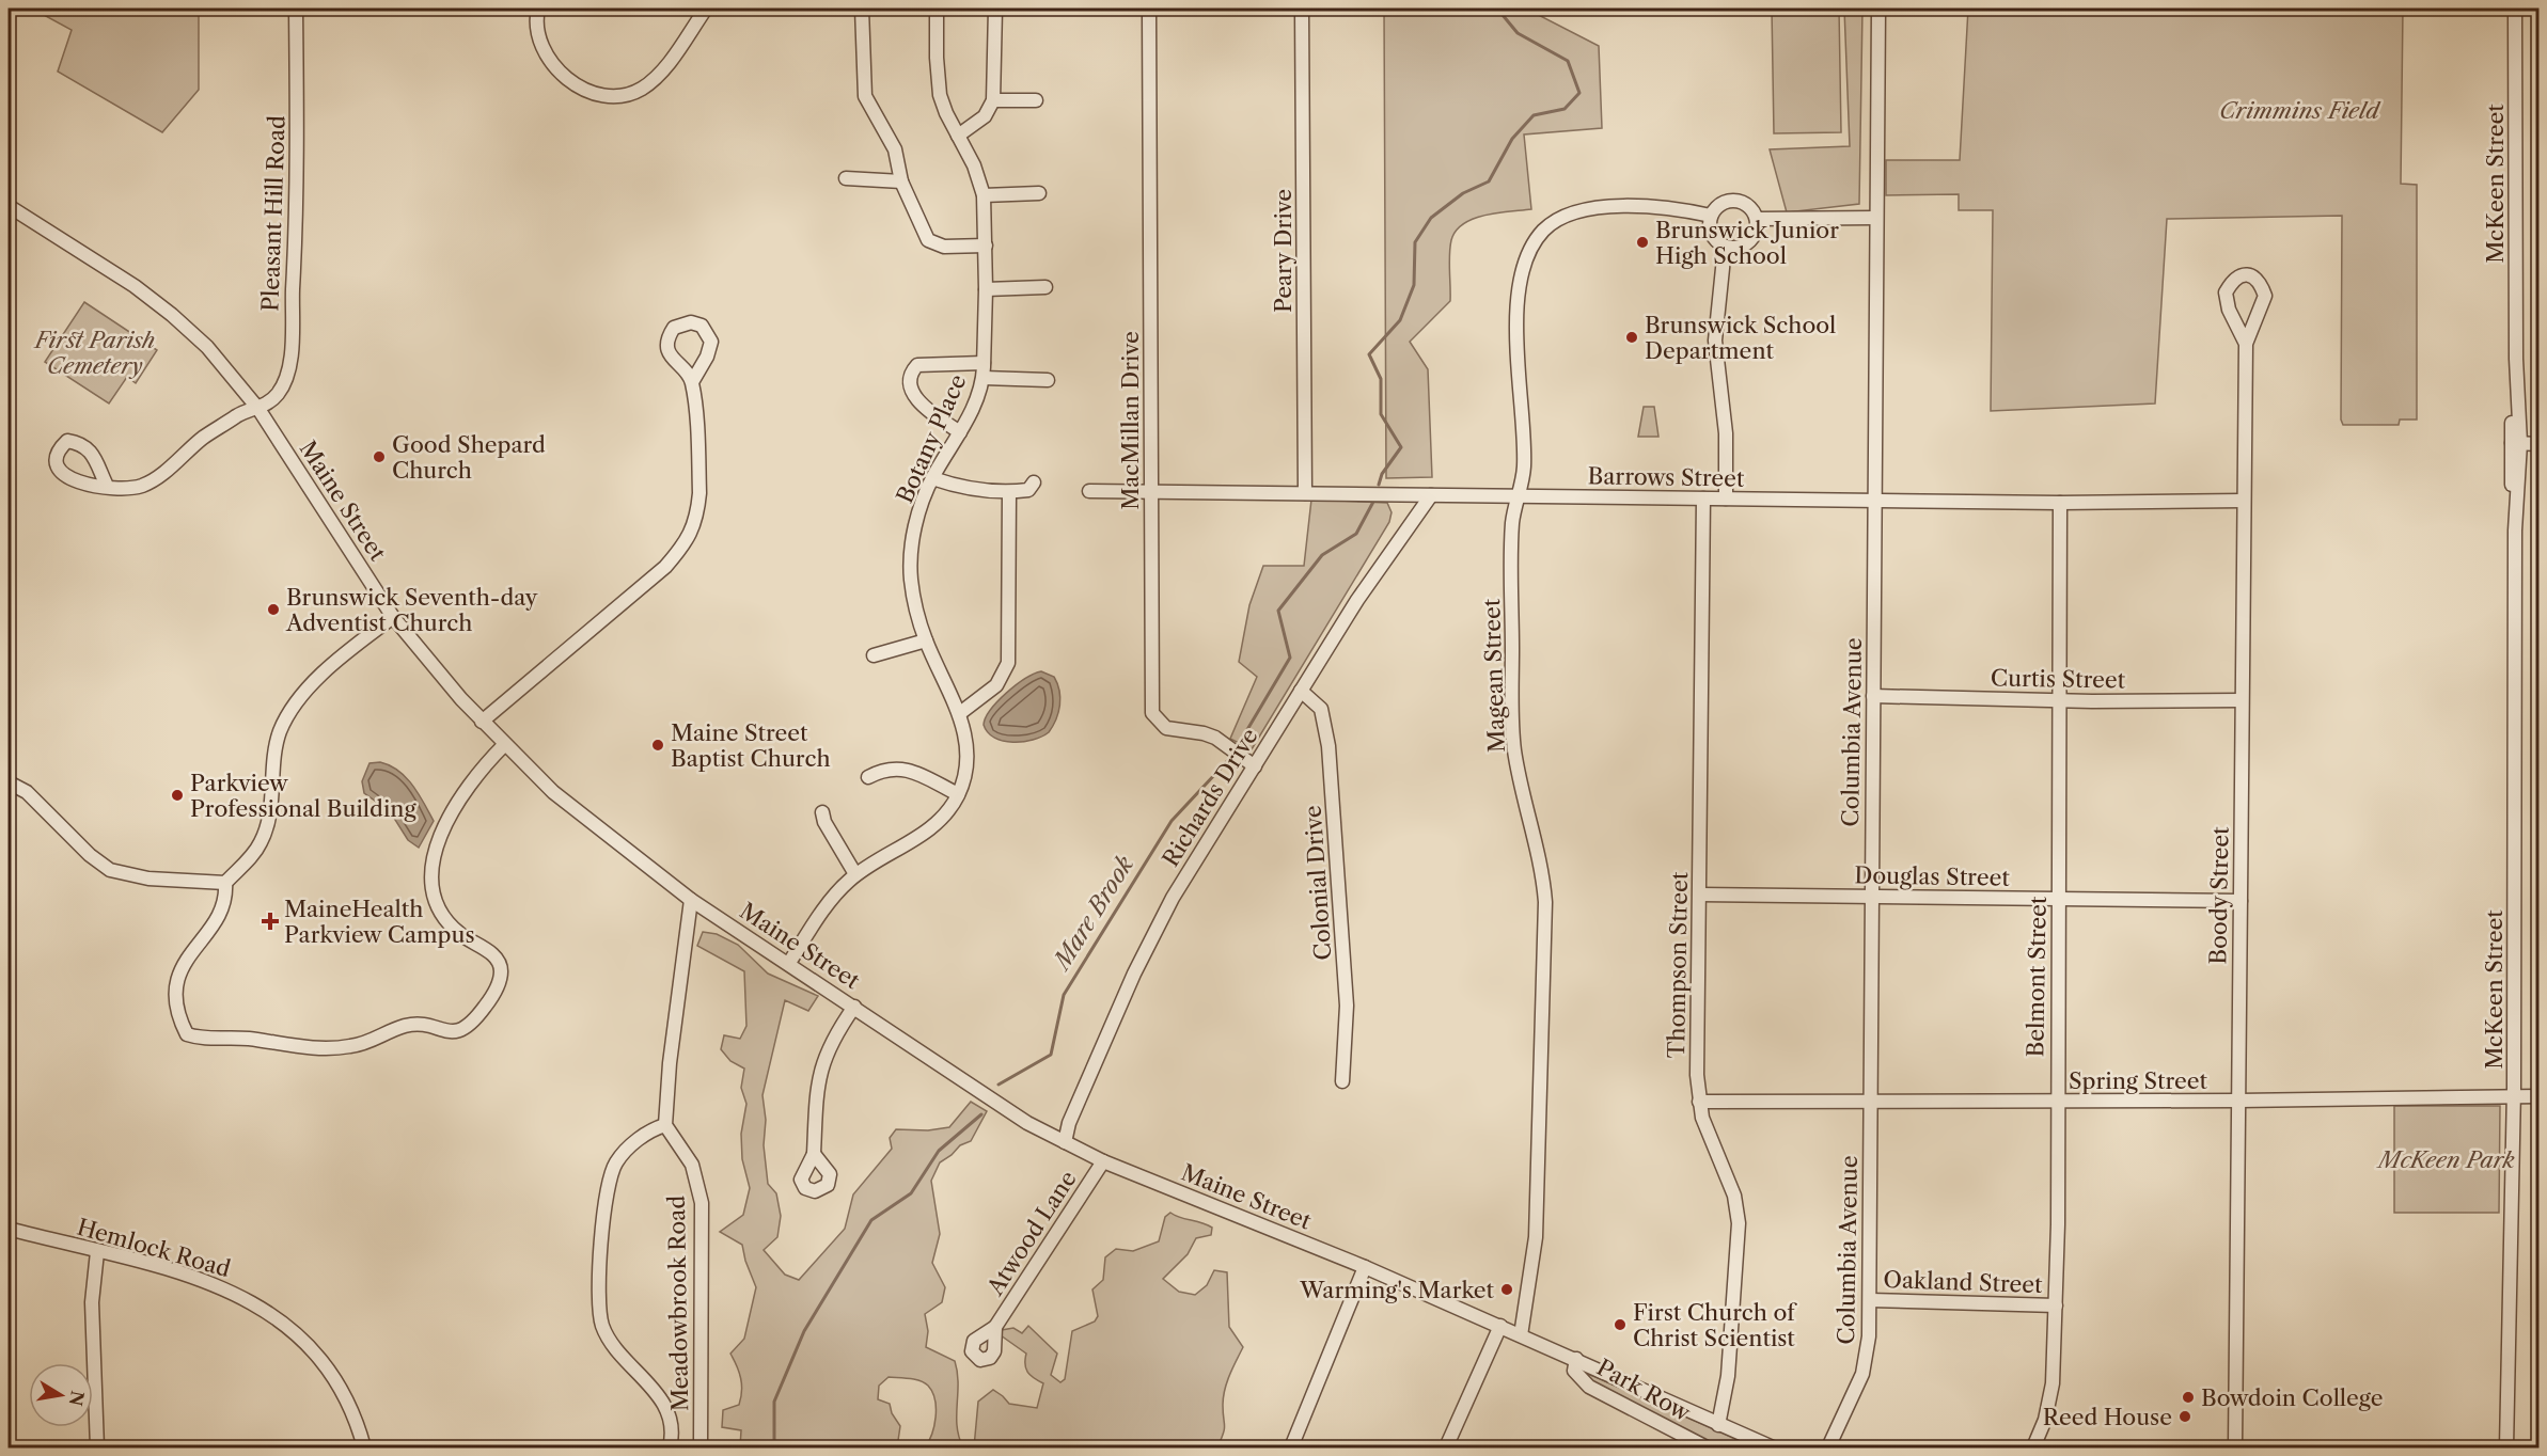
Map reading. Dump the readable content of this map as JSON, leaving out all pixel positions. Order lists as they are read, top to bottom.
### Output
{
  "streets": {
    "street": [
      "McKeen Street",
      "Pleasant Hill Road",
      "Peary Drive",
      "MacMillan Drive",
      "Botany Place",
      "Barrows Street",
      "Maine Street",
      "Magean Street",
      "Curtis Street",
      "Columbia Avenue",
      "Richards Drive",
      "Douglas Street",
      "Colonial Drive",
      "Boody Street",
      "Thompson Street",
      "Belmont Street",
      "Spring Street",
      "Atwood Lane",
      "Hemlock Road",
      "Oakland Street",
      "Meadowbrook Road",
      "Park Row"
    ]
  },
  "crossings": [
    ["McKeen Street", "Spring Street"],
    ["Pleasant Hill Road", "Maine Street"],
    ["Peary Drive", "Barrows Street"],
    ["MacMillan Drive", "Barrows Street"],
    ["MacMillan Drive", "Richards Drive"],
    ["Botany Place", "Maine Street"],
    ["Barrows Street", "Magean Street"],
    ["Barrows Street", "Columbia Avenue"],
    ["Barrows Street", "Richards Drive"],
    ["Barrows Street", "Boody Street"],
    ["Barrows Street", "Thompson Street"],
    ["Barrows Street", "Belmont Street"],
    ["Maine Street", "Magean Street"],
    ["Maine Street", "Richards Drive"],
    ["Maine Street", "Thompson Street"],
    ["Maine Street", "Atwood Lane"],
    ["Maine Street", "Park Row"],
    ["Curtis Street", "Columbia Avenue"],
    ["Curtis Street", "Boody Street"],
    ["Curtis Street", "Belmont Street"],
    ["Columbia Avenue", "Douglas Street"],
    ["Columbia Avenue", "Spring Street"],
    ["Columbia Avenue", "Oakland Street"],
    ["Richards Drive", "Colonial Drive"],
    ["Douglas Street", "Boody Street"],
    ["Douglas Street", "Thompson Street"],
    ["Douglas Street", "Belmont Street"],
    ["Boody Street", "Spring Street"],
    ["Thompson Street", "Spring Street"],
    ["Belmont Street", "Spring Street"],
    ["Belmont Street", "Oakland Street"]
  ],
  "water": ["Mare Brook"],
  "parks": ["Crimmins Field", "First Parish Cemetery", "McKeen Park"],
  "places": {
    "other": [
      "Brunswick Junior High School",
      "Brunswick School Department",
      "Good Shepard Church",
      "Brunswick Seventh-day Adventist Church",
      "Maine Street Baptist Church",
      "Parkview Professional Building",
      "Warming's Market",
      "First Church of Christ Scientist",
      "Bowdoin College",
      "Reed House"
    ],
    "health": ["MaineHealth Parkview Campus"]
  },
  "north": "right"
}
